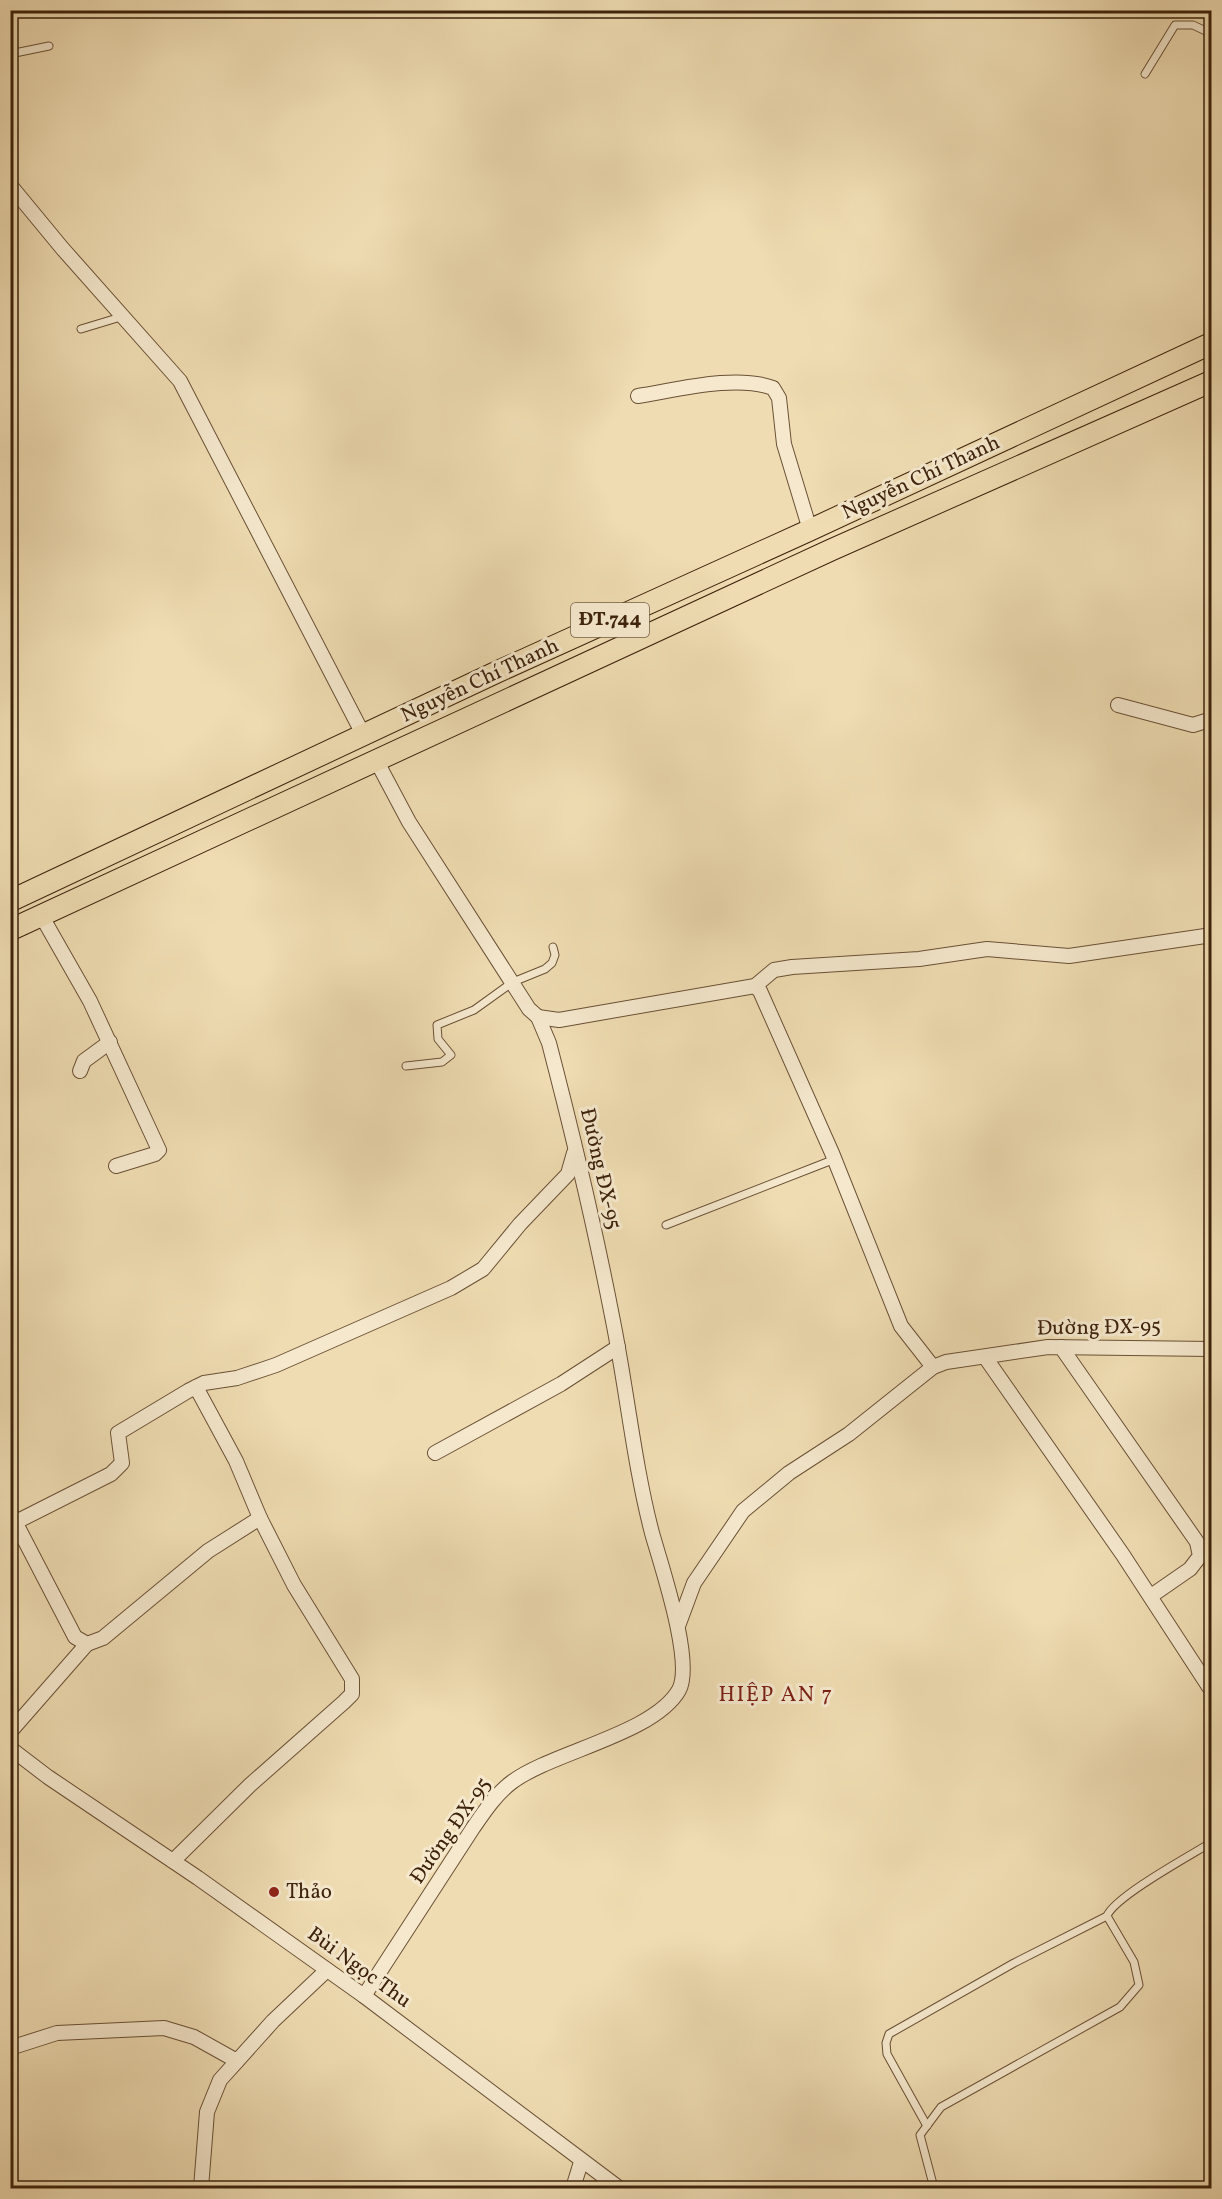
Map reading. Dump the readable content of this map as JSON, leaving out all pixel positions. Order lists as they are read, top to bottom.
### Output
{
  "streets": {
    "main road": ["Nguyễn Chí Thanh", "ĐT.744"],
    "street": ["Đường ĐX-95", "Bùi Ngọc Thu"]
  },
  "crossings": [
    ["Nguyễn Chí Thanh", "Đường ĐX-95"],
    ["Đường ĐX-95", "Bùi Ngọc Thu"]
  ],
  "districts": ["HIỆP AN 7"],
  "places": ["Thảo"]
}
